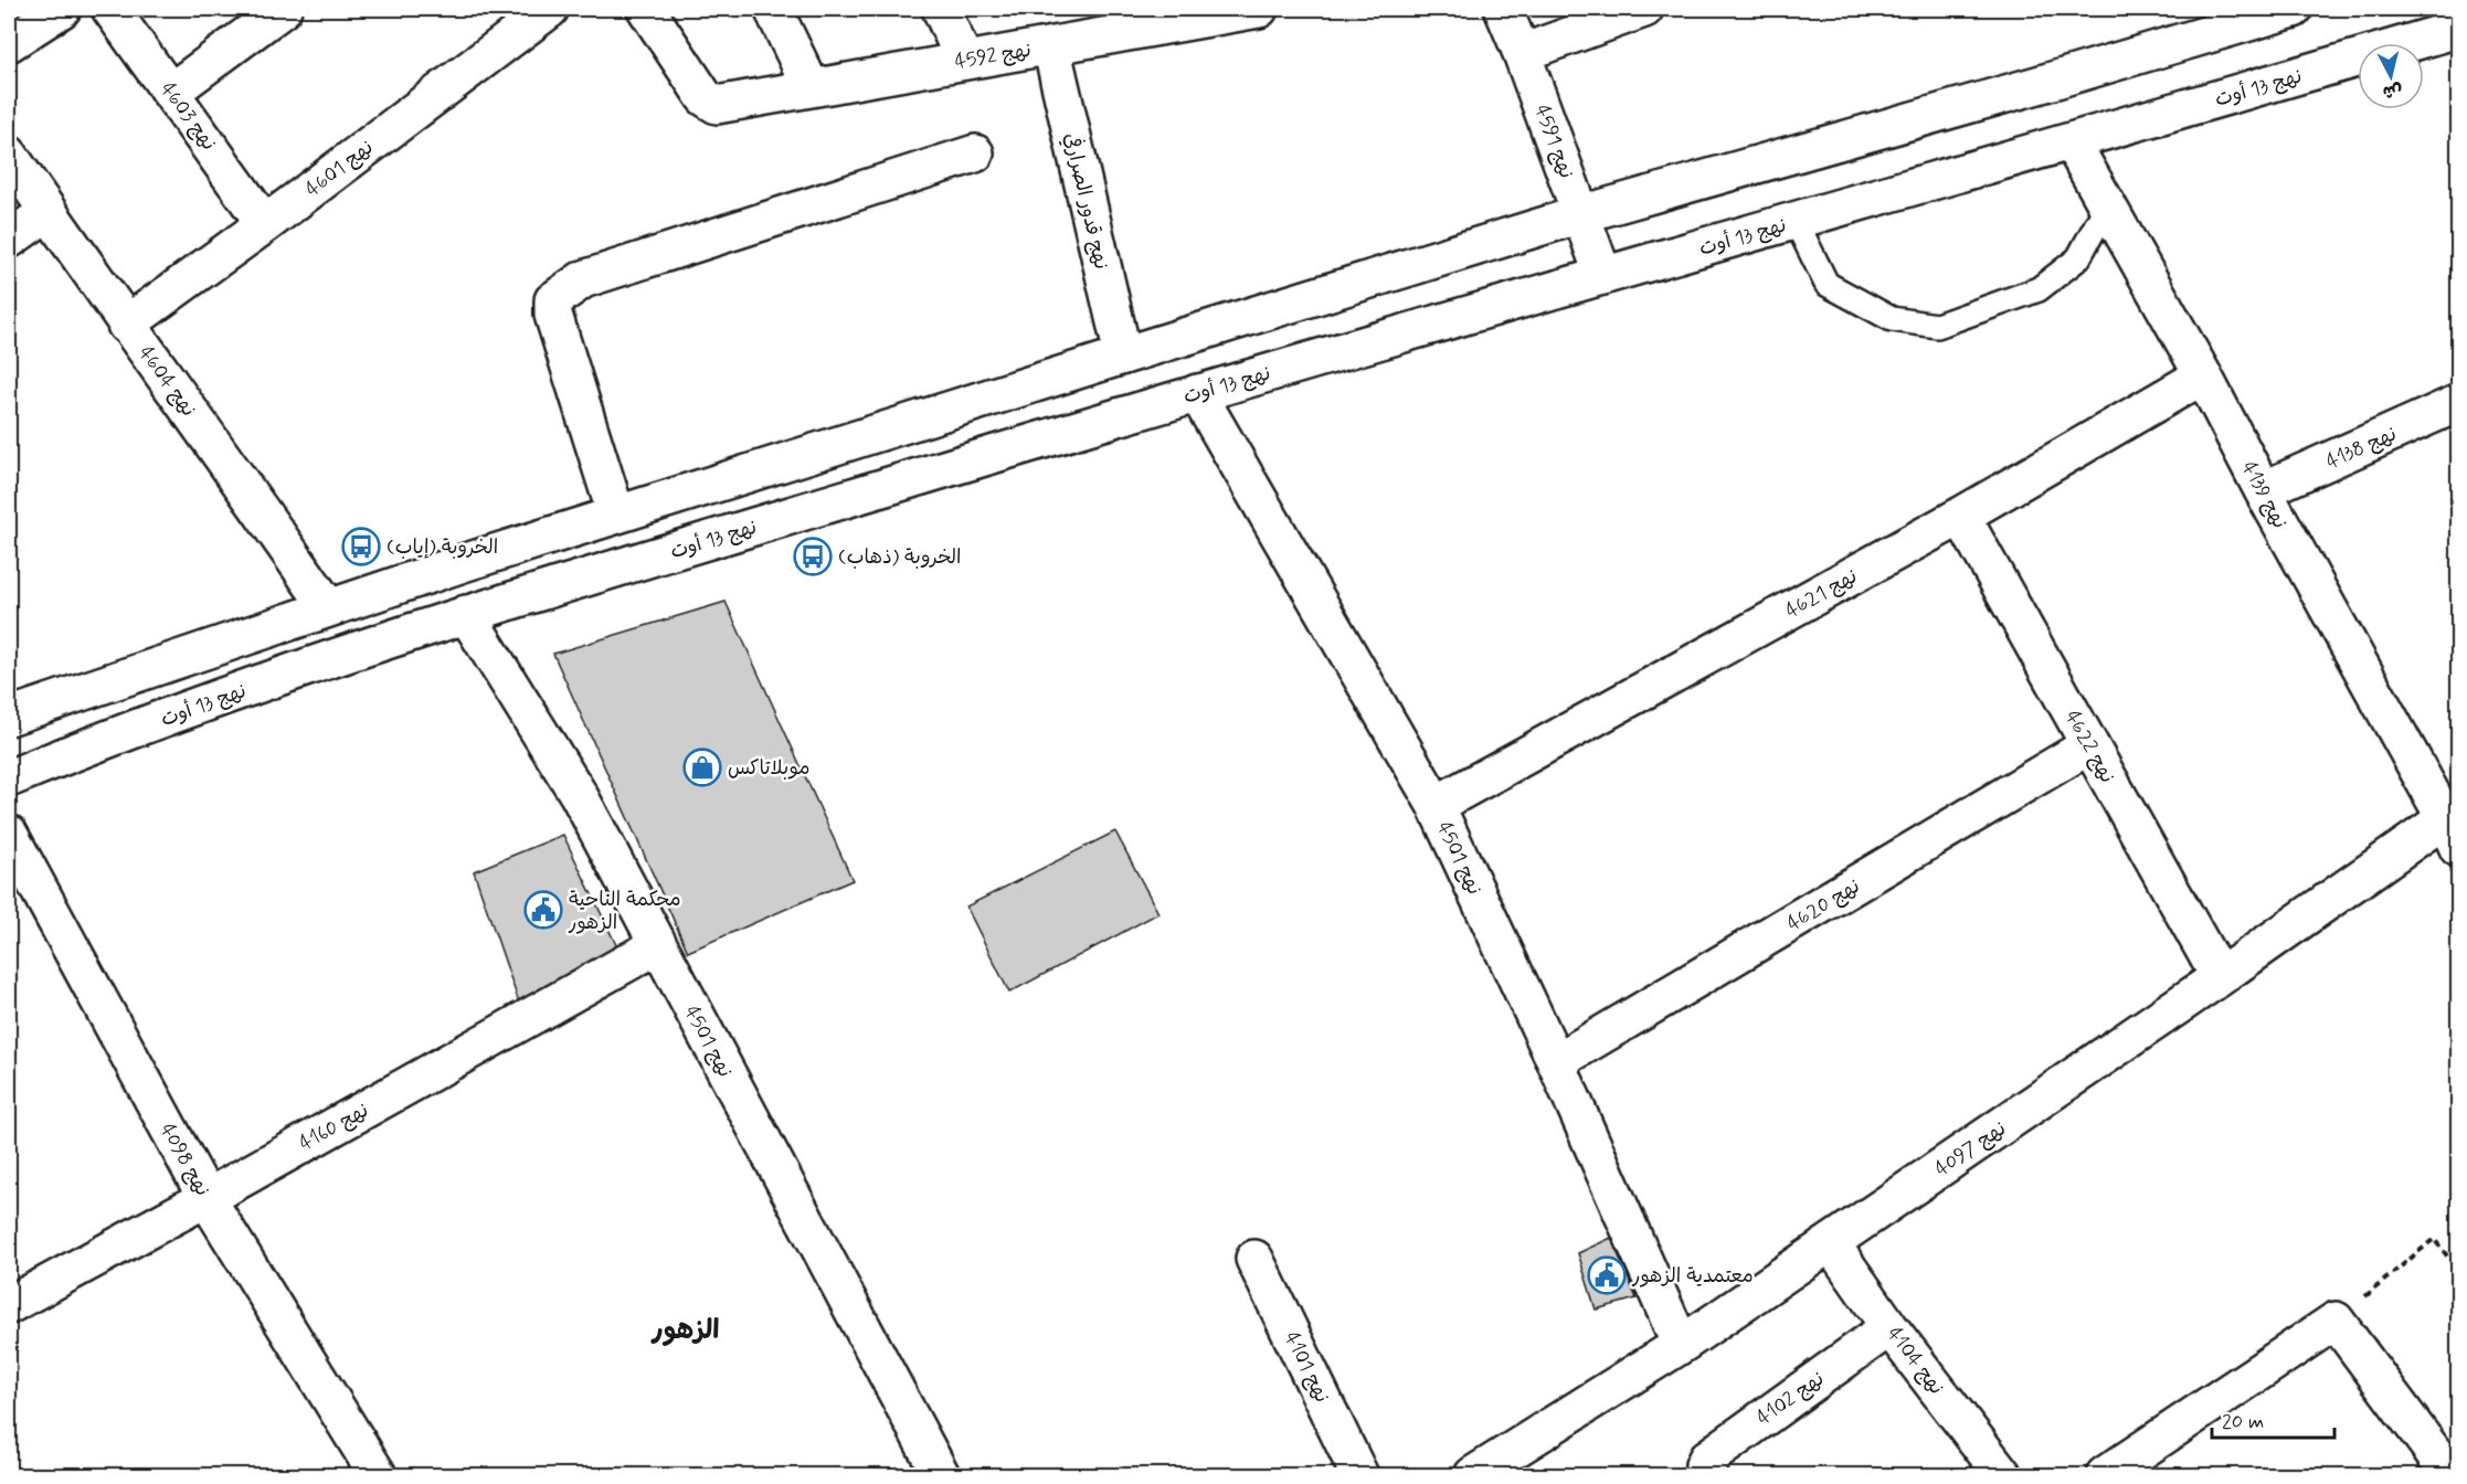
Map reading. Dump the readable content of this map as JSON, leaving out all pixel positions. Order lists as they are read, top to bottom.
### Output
{
  "streets": {
    "street": [
      "نهج 4592",
      "نهج 13 أوت",
      "نهج 4603",
      "نهج 4591",
      "نهج 4601",
      "نهج قدور الصرارفي",
      "نهج 4604",
      "نهج 4138",
      "نهج 4139",
      "نهج 4621",
      "نهج 4622",
      "نهج 4501",
      "نهج 4620",
      "نهج 4160",
      "نهج 4097",
      "نهج 4098",
      "نهج 4104",
      "نهج 4101",
      "نهج 4102"
    ]
  },
  "crossings": [
    ["نهج 4592", "نهج قدور الصرارفي"],
    ["نهج 13 أوت", "نهج 4591"],
    ["نهج 13 أوت", "نهج 4139"],
    ["نهج 13 أوت", "نهج 4501"],
    ["نهج 4603", "نهج 4601"],
    ["نهج 4601", "نهج 4604"],
    ["نهج 4138", "نهج 4139"],
    ["نهج 4139", "نهج 4621"],
    ["نهج 4139", "نهج 4097"],
    ["نهج 4621", "نهج 4622"],
    ["نهج 4621", "نهج 4501"],
    ["نهج 4622", "نهج 4620"],
    ["نهج 4622", "نهج 4097"],
    ["نهج 4501", "نهج 4620"],
    ["نهج 4501", "نهج 4160"],
    ["نهج 4501", "نهج 4097"],
    ["نهج 4160", "نهج 4098"],
    ["نهج 4097", "نهج 4104"],
    ["نهج 4104", "نهج 4102"]
  ],
  "districts": ["الزهور"],
  "places": {
    "bus stop": ["الخروبة (إياب)", "الخروبة (ذهاب)"],
    "shop": ["موبلاتاكس"],
    "public building": ["محكمة الناحية الزهور", "معتمدية الزهور"]
  },
  "scale_bar": "20 m",
  "north": "bottom"
}
